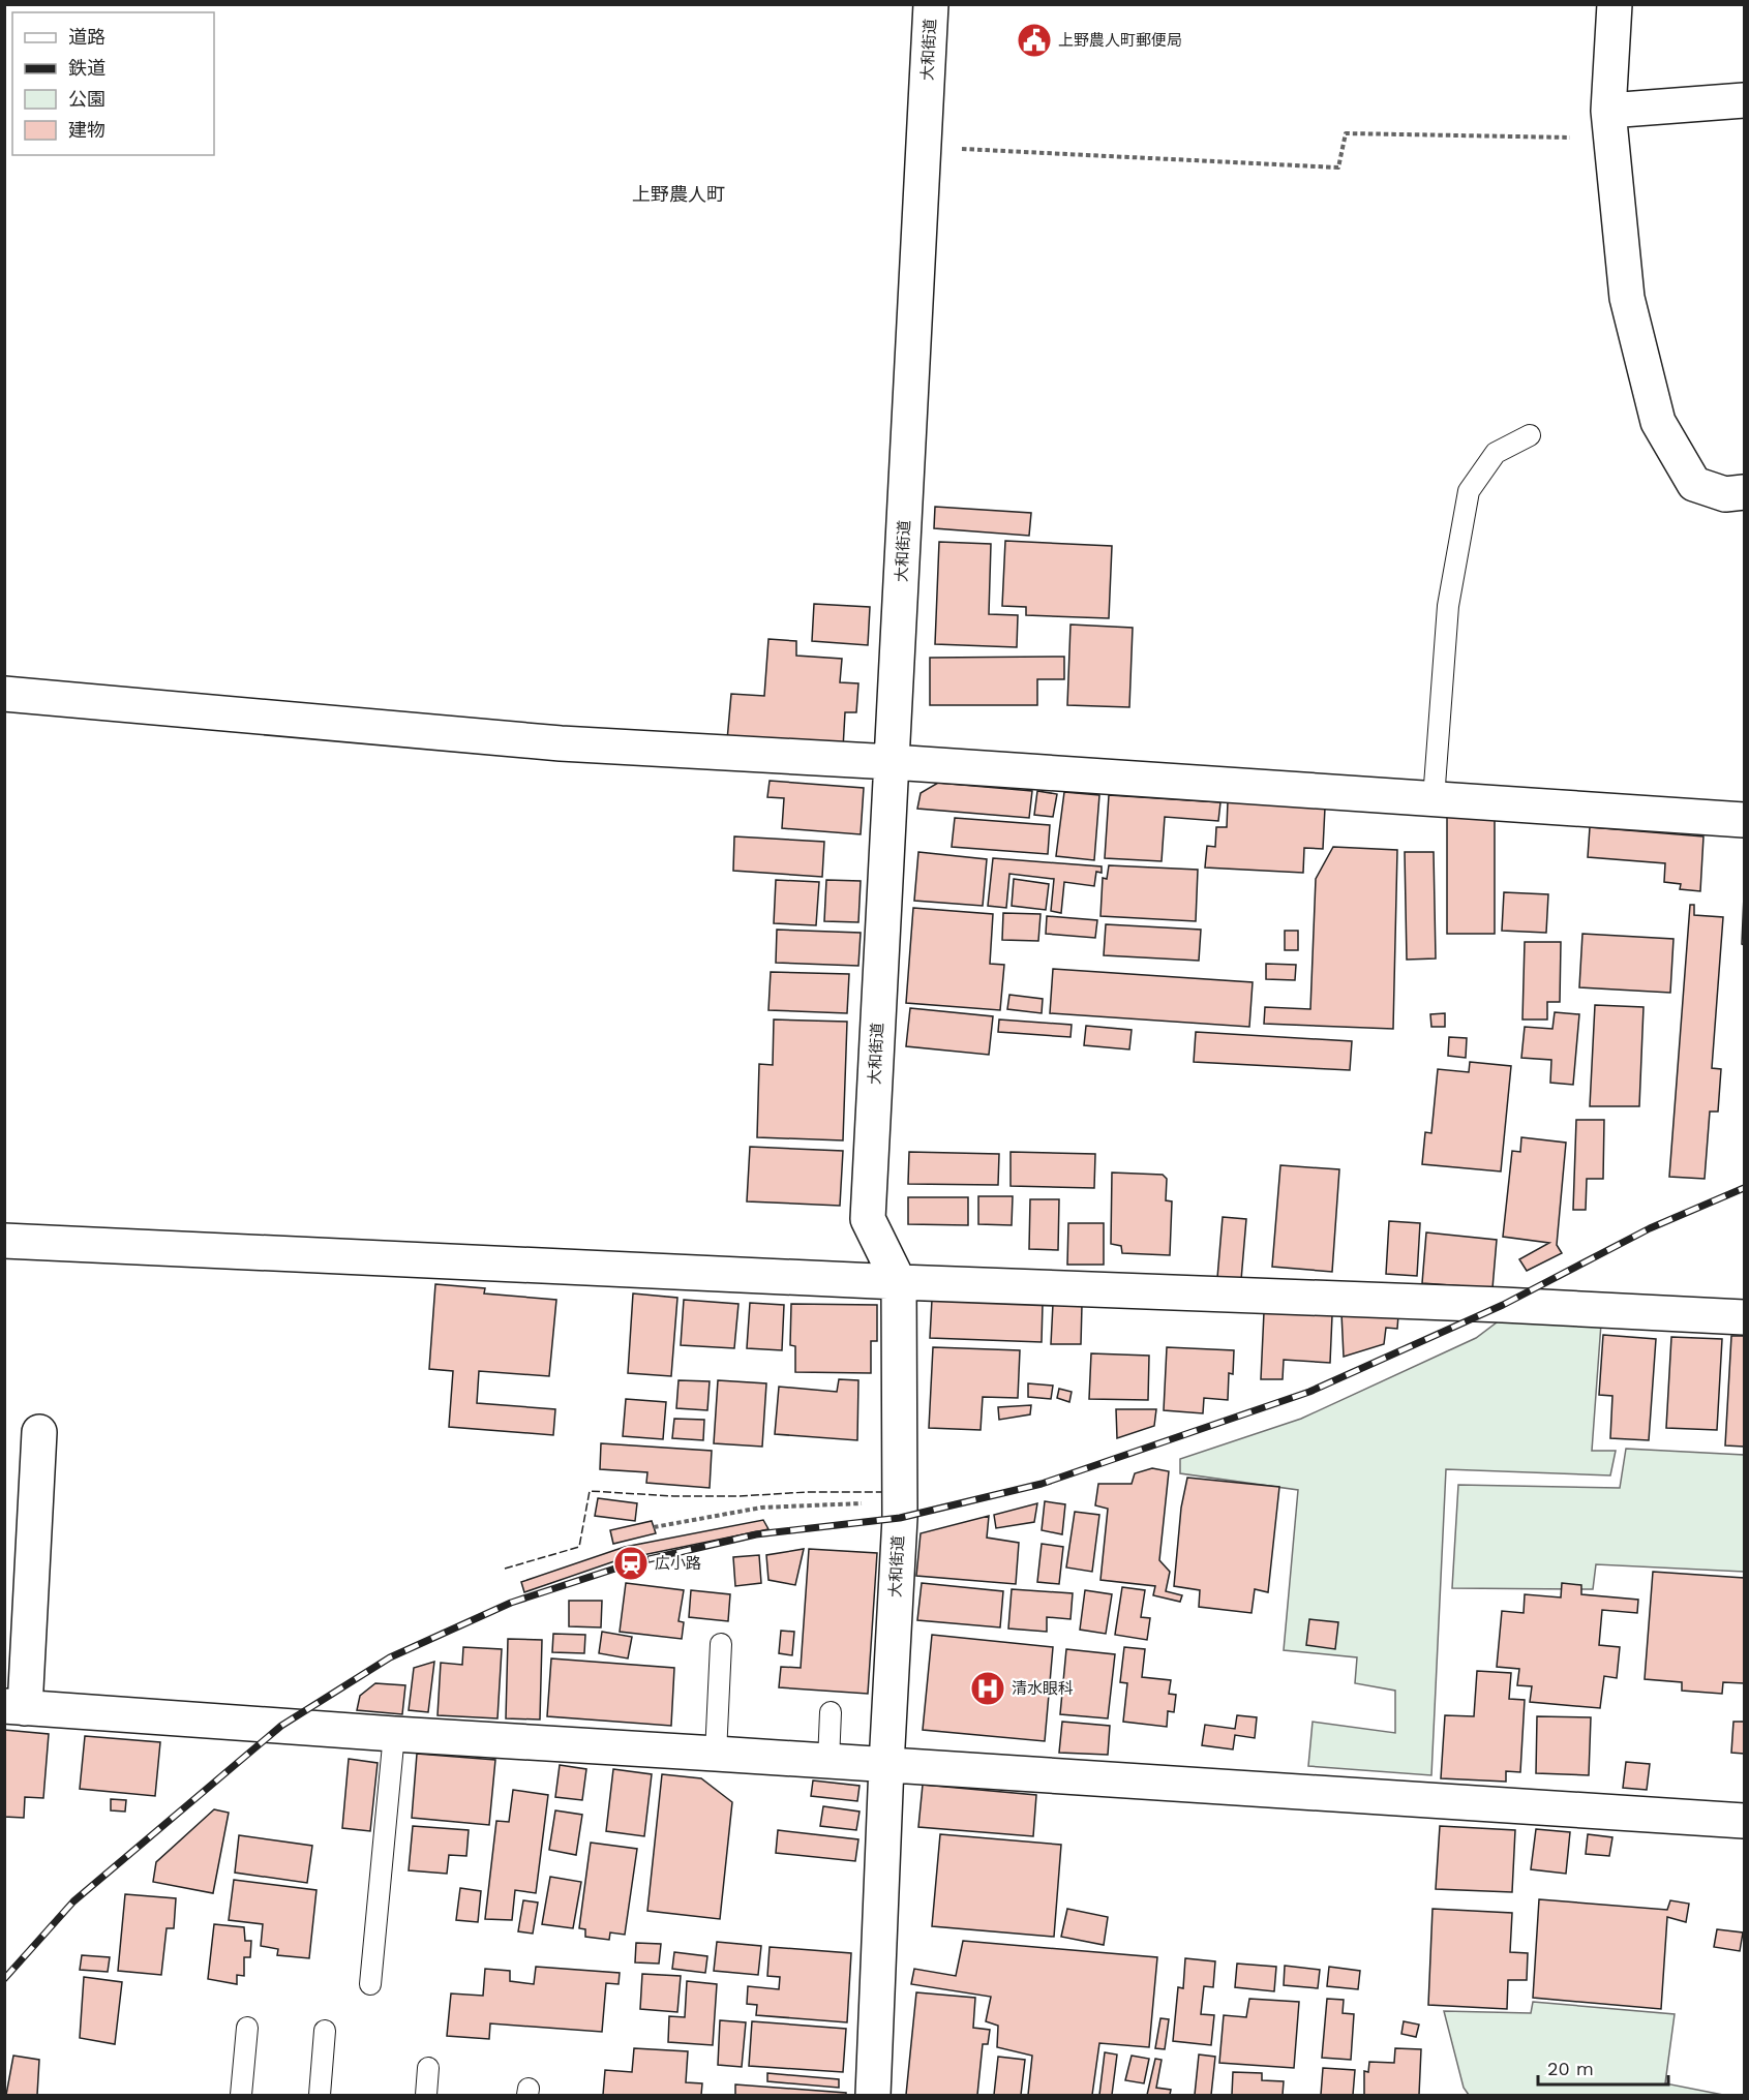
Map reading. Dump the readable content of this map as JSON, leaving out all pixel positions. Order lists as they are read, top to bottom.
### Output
{
  "streets": {
    "street": ["大和街道"]
  },
  "districts": ["上野農人町"],
  "places": {
    "public building": ["上野農人町郵便局"],
    "station": ["広小路"],
    "hospital": ["清水眼科"]
  },
  "legend": [
    "道路",
    "鉄道",
    "公園",
    "建物"
  ],
  "scale_bar": "20 m"
}
